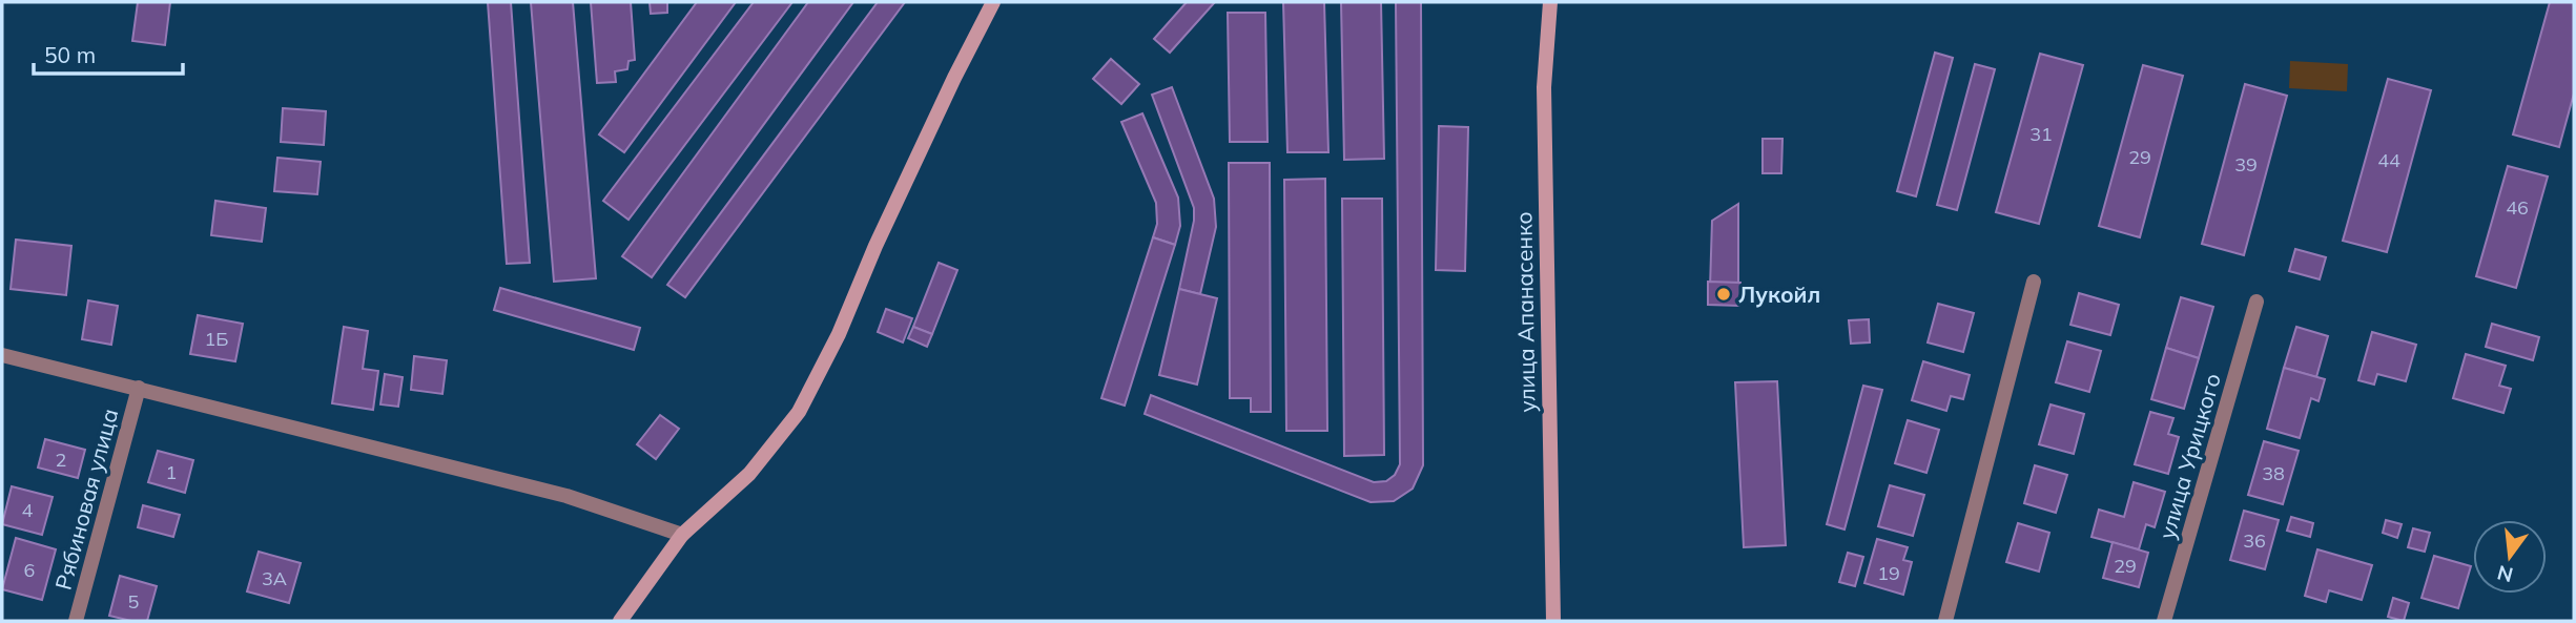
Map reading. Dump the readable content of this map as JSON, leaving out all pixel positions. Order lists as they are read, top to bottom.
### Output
{
  "streets": {
    "main road": ["улица Апанасенко"],
    "street": ["улица Урицкого", "Рябиновая улица"]
  },
  "places": ["Лукойл"],
  "house_numbers": [
    "31",
    "29",
    "44",
    "39",
    "46",
    "1Б",
    "2",
    "1",
    "38",
    "4",
    "36",
    "29",
    "6",
    "19",
    "3А",
    "5"
  ],
  "scale_bar": "50 m",
  "north": "bottom"
}
